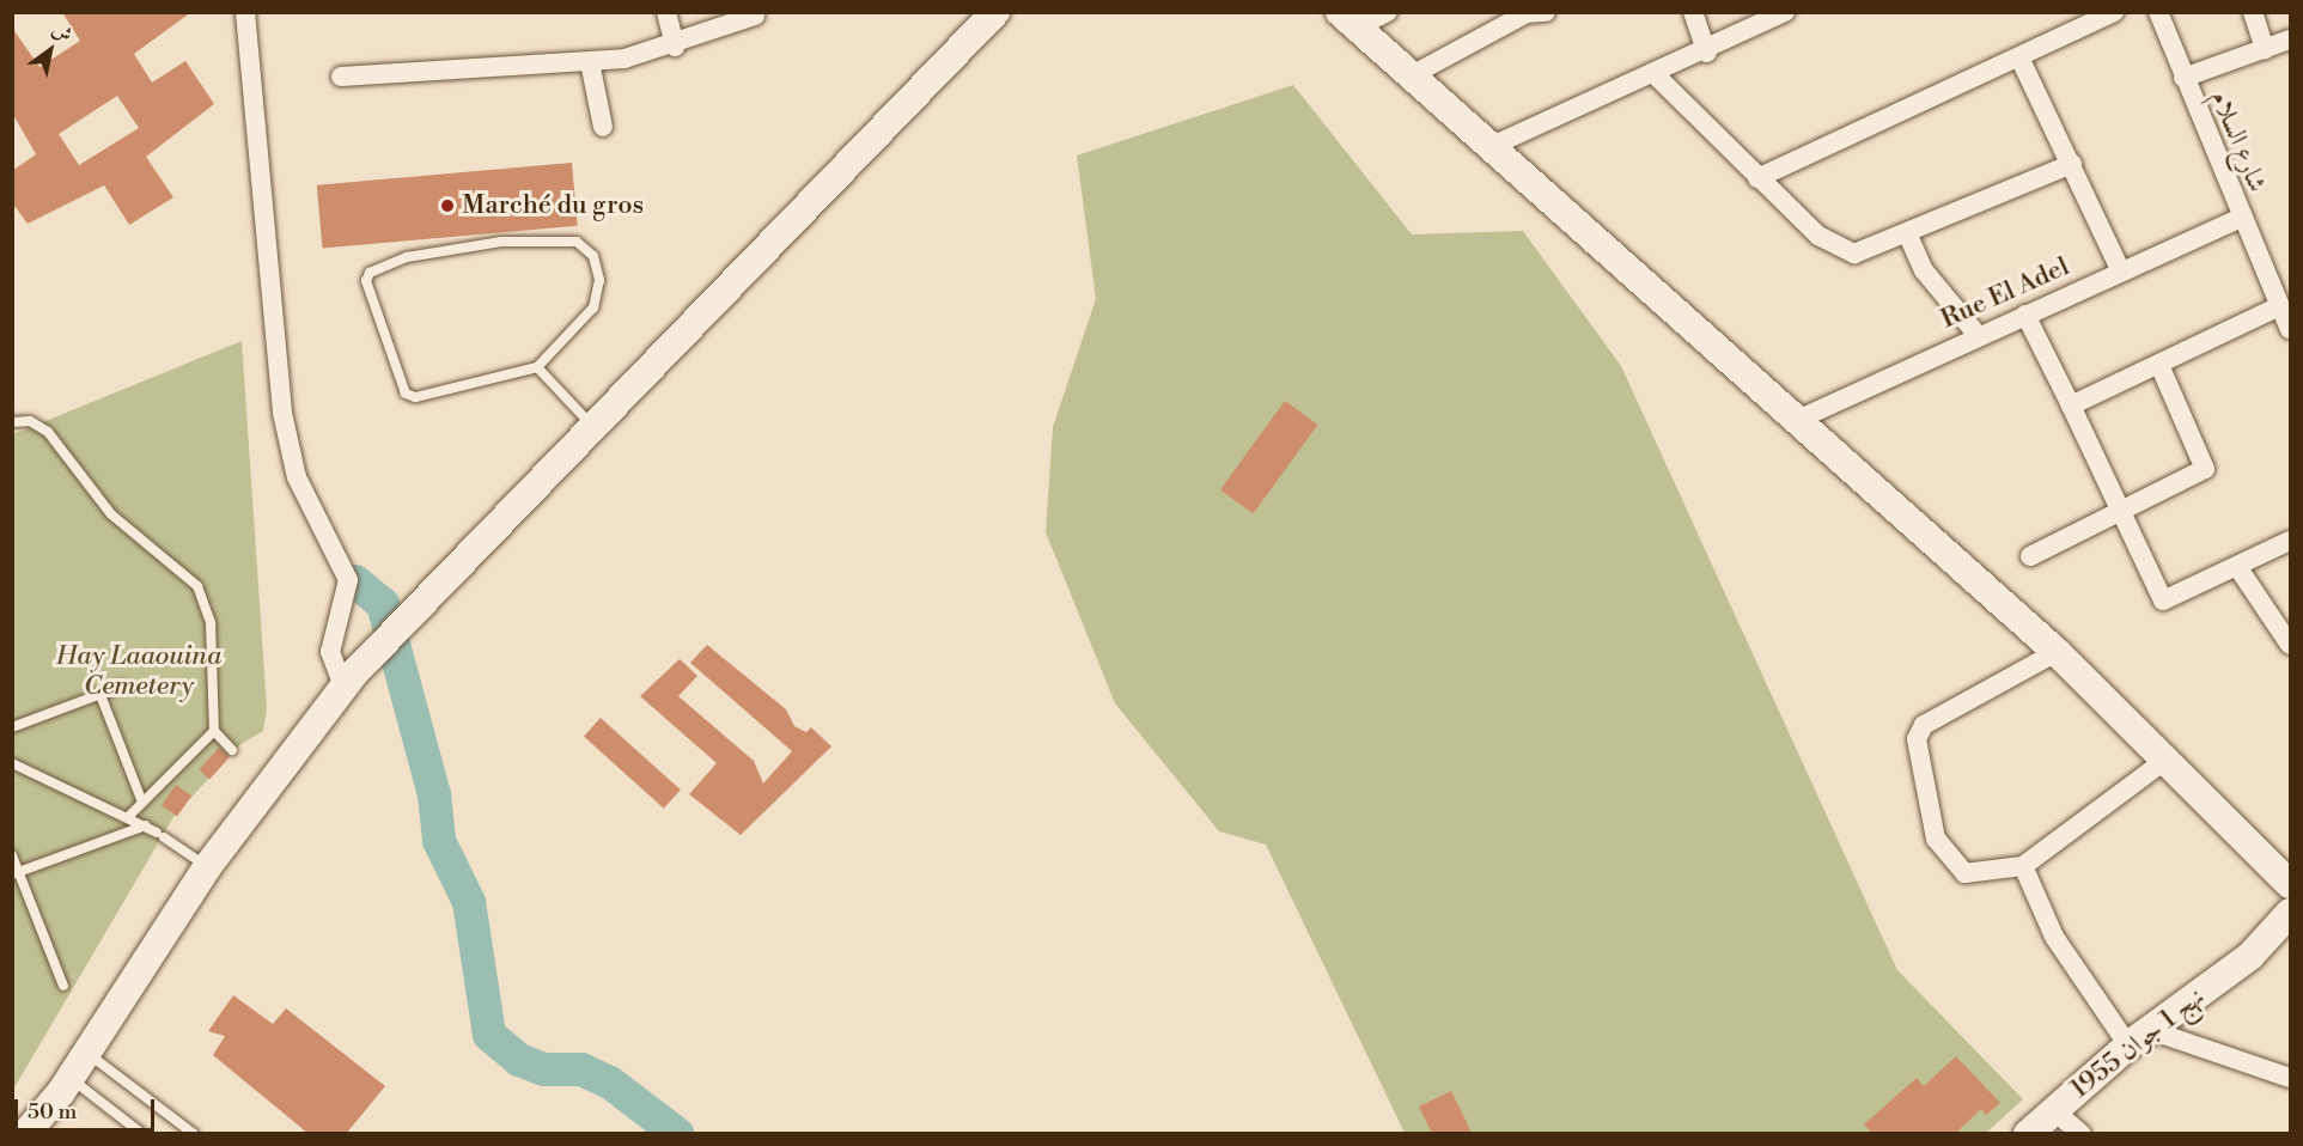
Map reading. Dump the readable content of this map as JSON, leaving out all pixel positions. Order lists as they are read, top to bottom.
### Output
{
  "streets": {
    "main road": ["نهج 1 جوان 1955"],
    "street": ["شارع السلام", "Rue El Adel"]
  },
  "crossings": [
    ["شارع السلام", "Rue El Adel"]
  ],
  "parks": ["Hay Laaouina Cemetery"],
  "places": ["Marché du gros"],
  "scale_bar": "50 m",
  "north": "top right"
}
